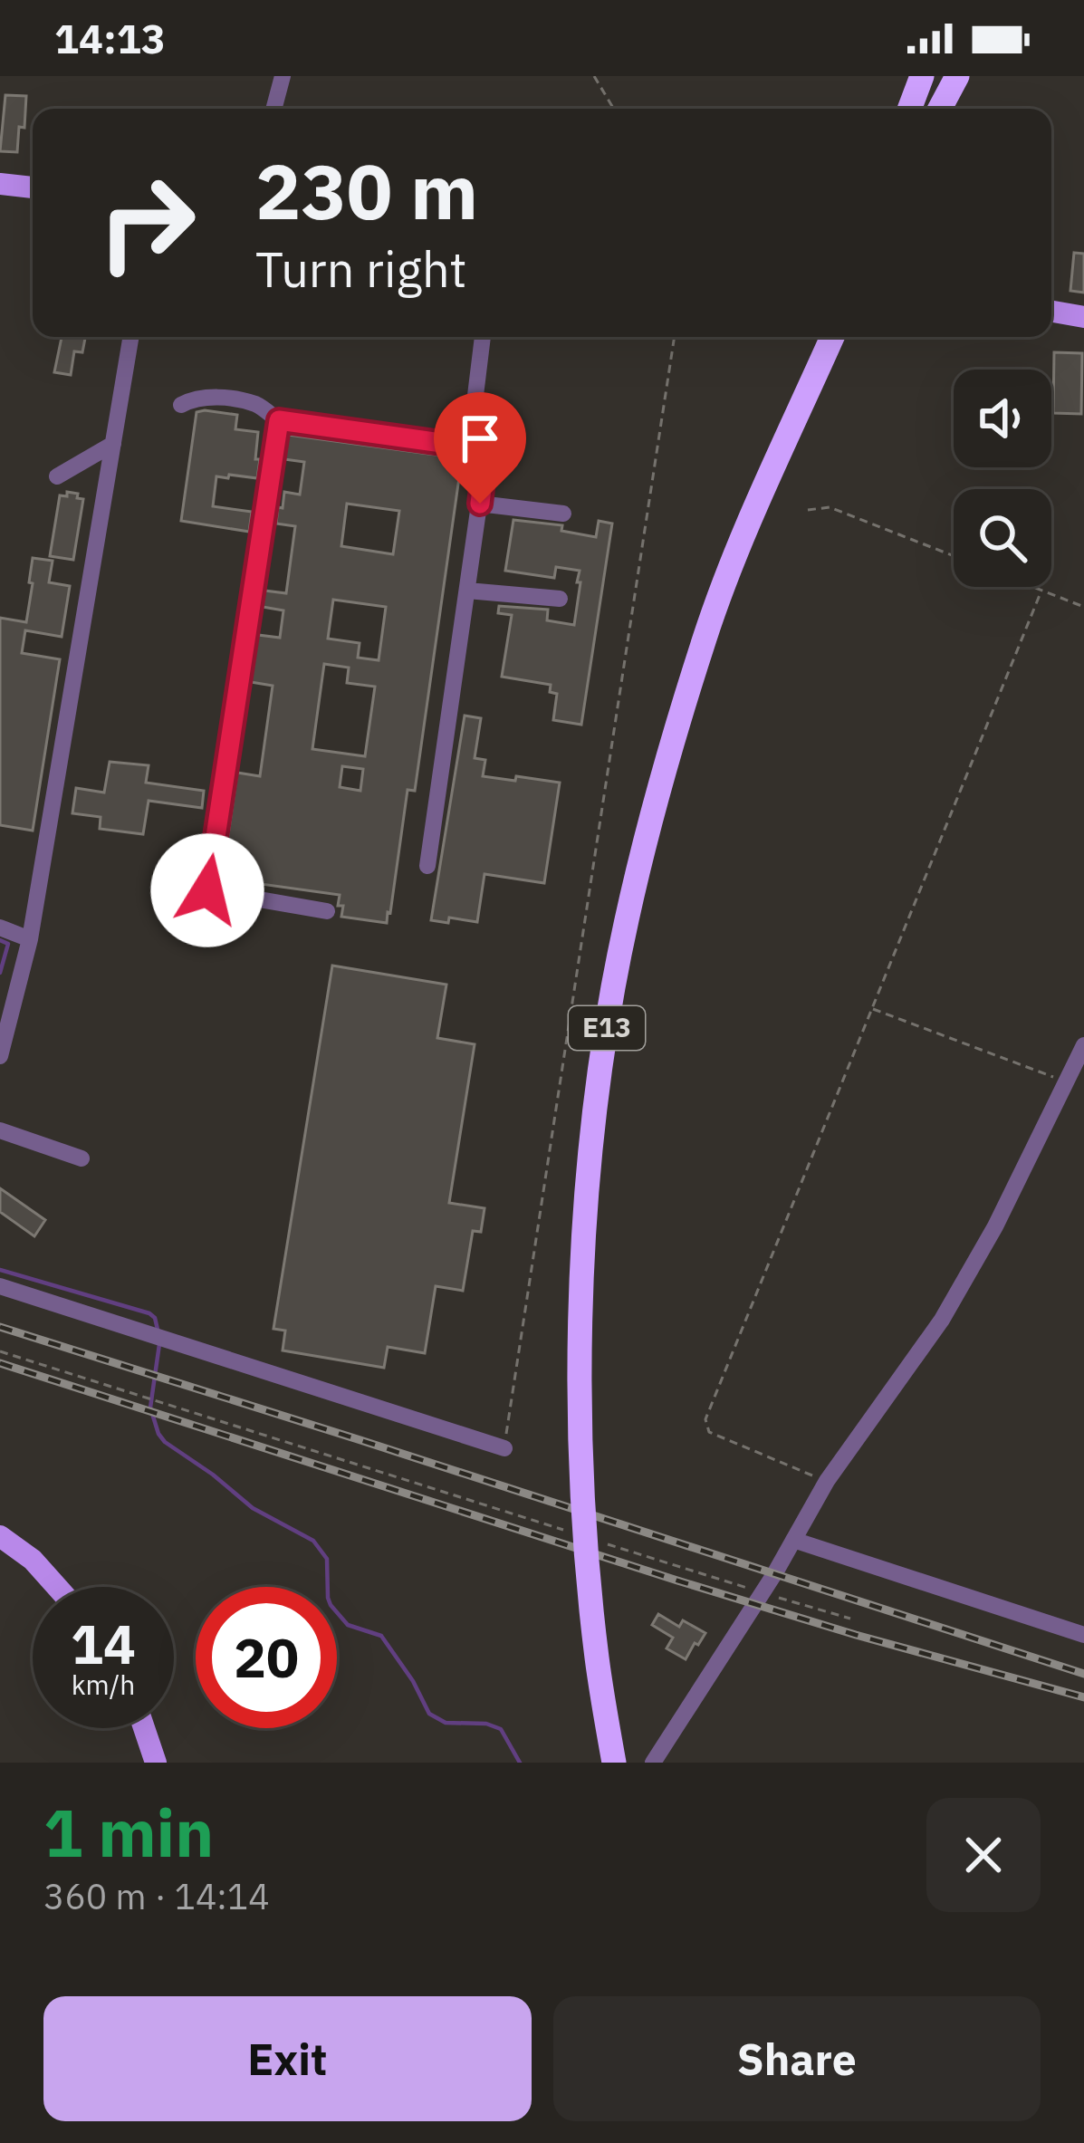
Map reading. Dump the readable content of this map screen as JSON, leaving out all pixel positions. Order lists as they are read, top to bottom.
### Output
{
  "streets": {
    "highway": ["E13"]
  },
  "page": {
    "status": "14:13",
    "turn": ["230 m", "Turn right"],
    "speed": "14 km/h",
    "limit": "20",
    "heading": ["1 min", "360 m · 14:14"],
    "buttons": ["Exit", "Share"]
  }
}
